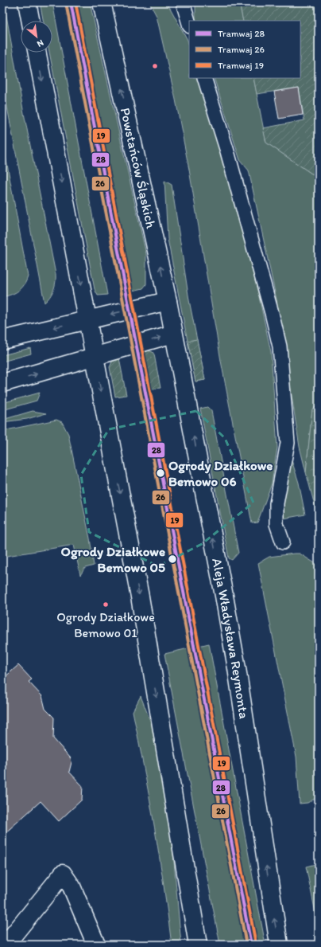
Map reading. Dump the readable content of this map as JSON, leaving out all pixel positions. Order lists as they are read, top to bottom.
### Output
{
  "streets": {
    "main road": ["Powstańców Śląskich", "Aleja Władysława Reymonta"]
  },
  "crossings": [
    ["Powstańców Śląskich", "Aleja Władysława Reymonta"]
  ],
  "places": ["Ogrody Działkowe Bemowo 06", "Ogrody Działkowe Bemowo 05", "Ogrody Działkowe Bemowo 01"],
  "lines": ["tram line 28", "tram line 19", "tram line 26"],
  "legend": ["Tramwaj 28", "Tramwaj 26", "Tramwaj 19"],
  "north": "bottom right"
}
